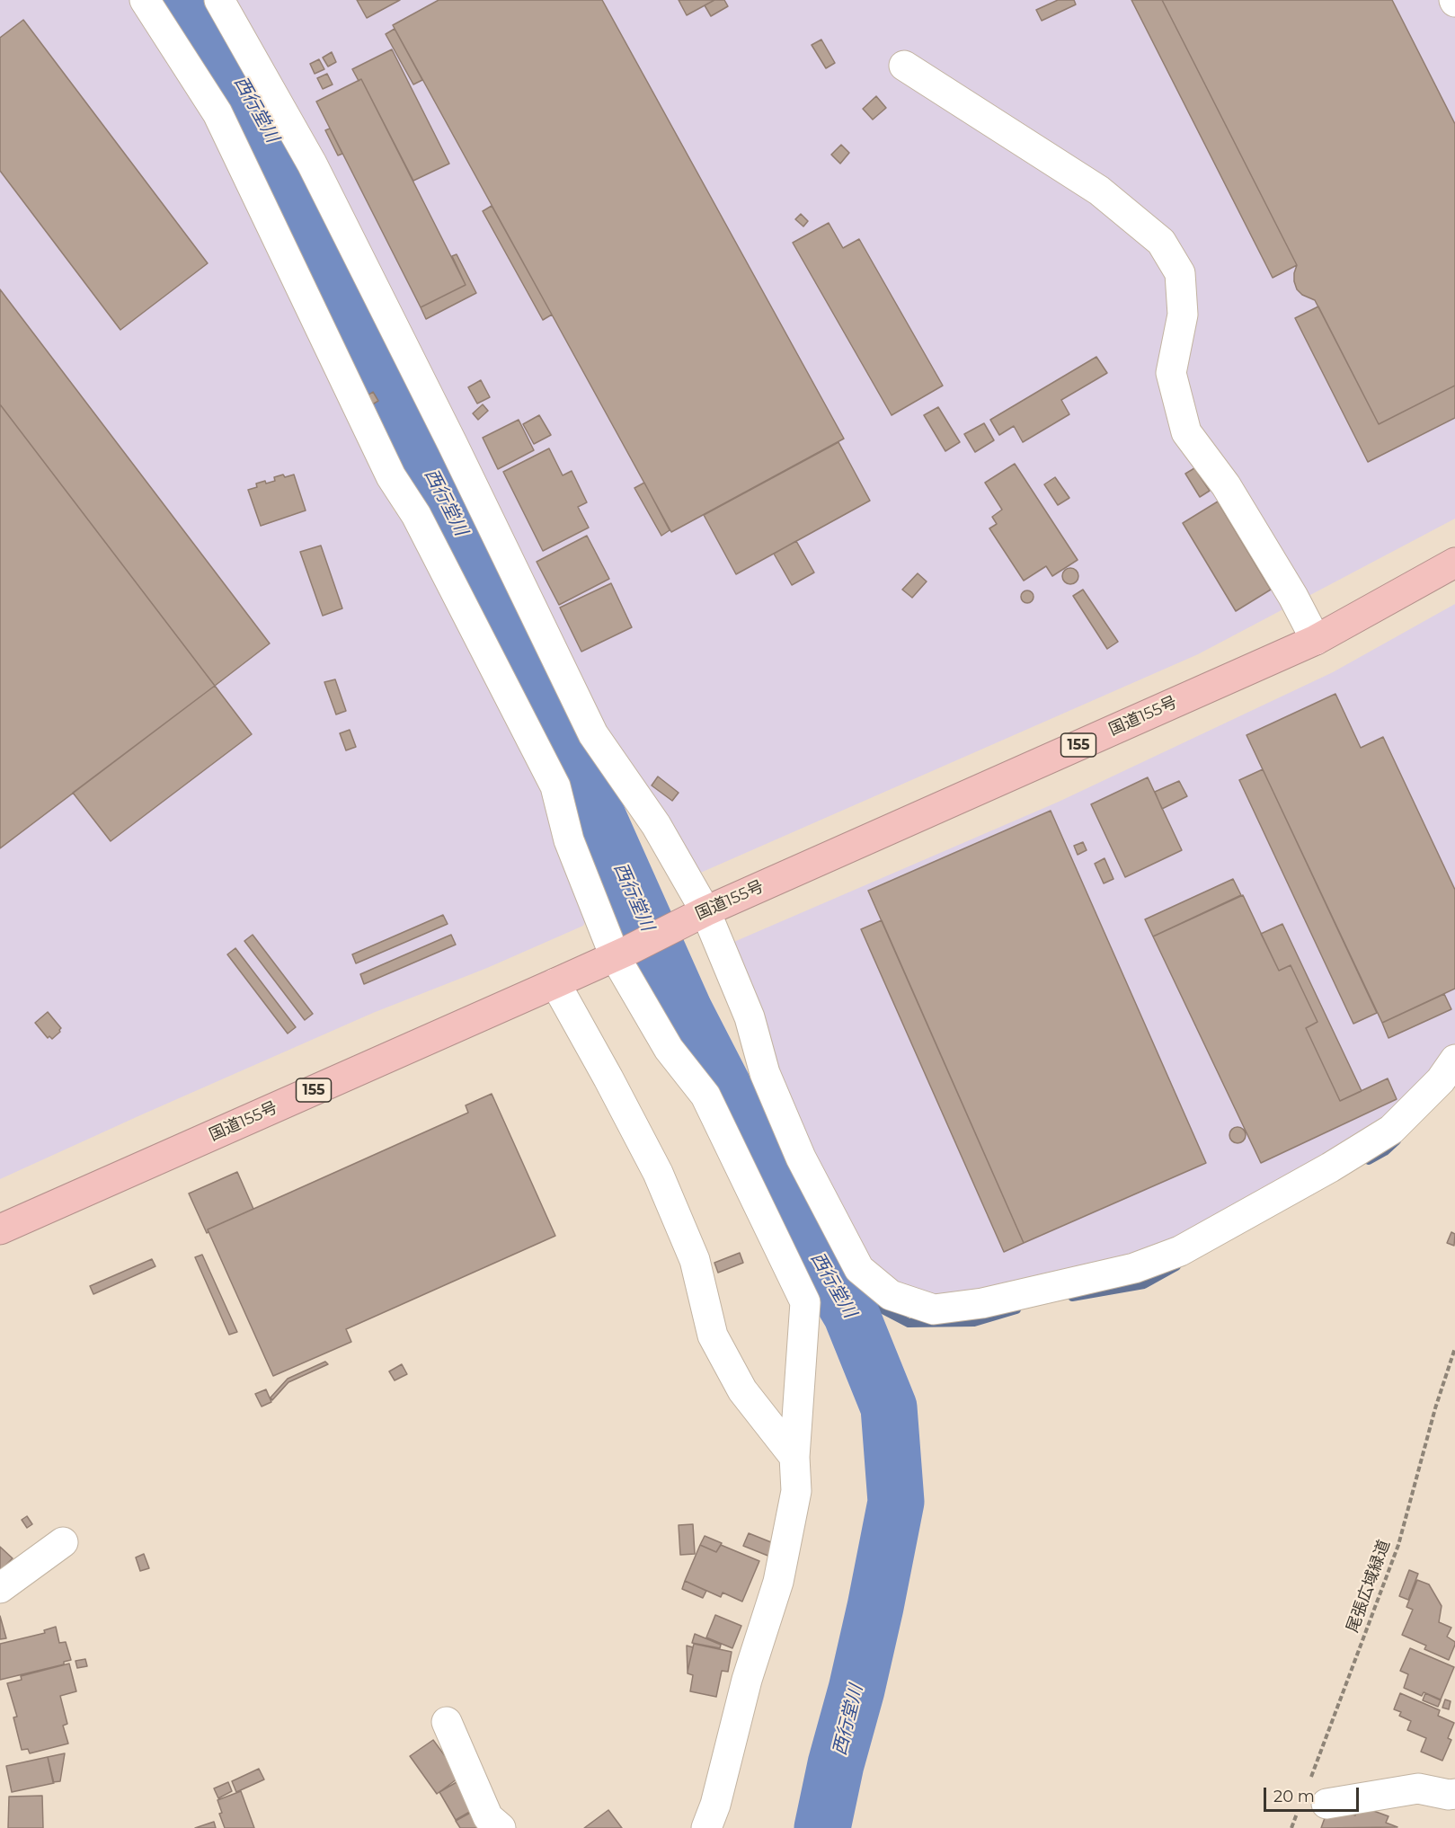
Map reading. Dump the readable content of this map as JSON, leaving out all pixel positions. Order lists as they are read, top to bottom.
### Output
{
  "streets": {
    "highway": ["国道155号", "155"],
    "path": ["尾張広域緑道"]
  },
  "water": ["西行堂川"],
  "scale_bar": "20 m"
}
